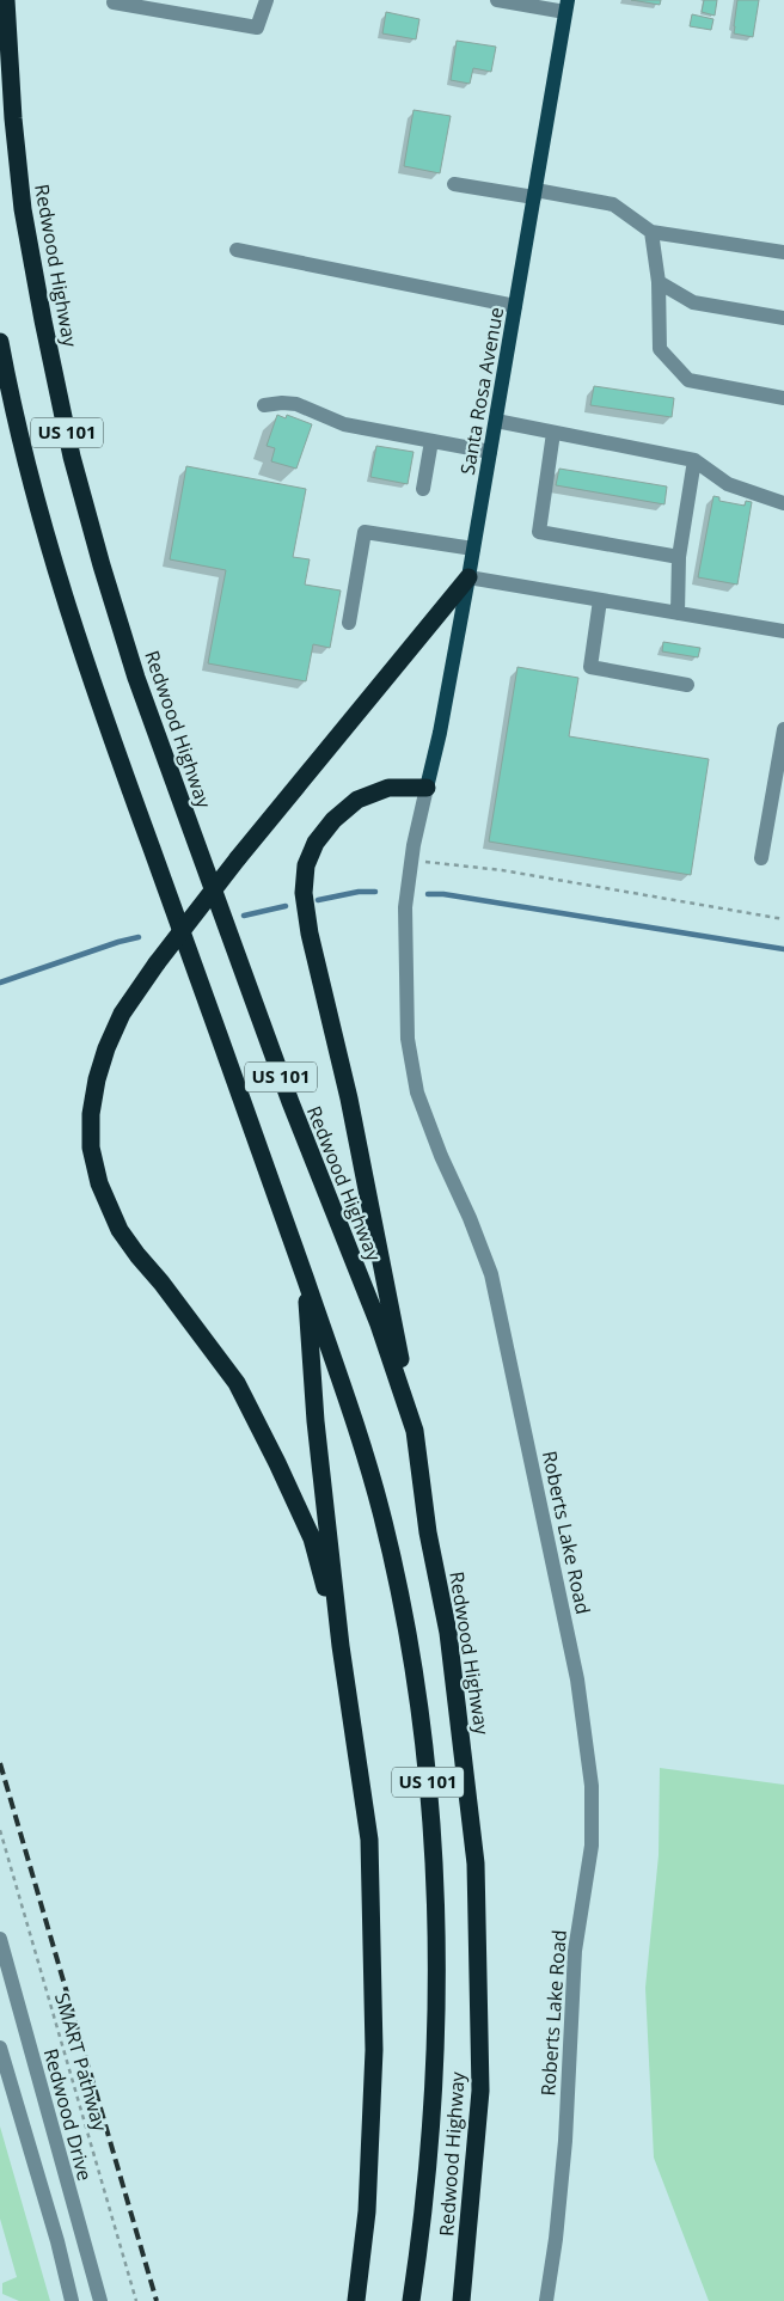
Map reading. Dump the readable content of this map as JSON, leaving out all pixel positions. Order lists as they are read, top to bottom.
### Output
{
  "streets": {
    "highway": ["Redwood Highway", "US 101"],
    "main road": ["Santa Rosa Avenue"],
    "street": ["Roberts Lake Road", "Redwood Drive"],
    "path": ["SMART Pathway"]
  },
  "crossings": [
    ["Santa Rosa Avenue", "Roberts Lake Road"]
  ]
}
